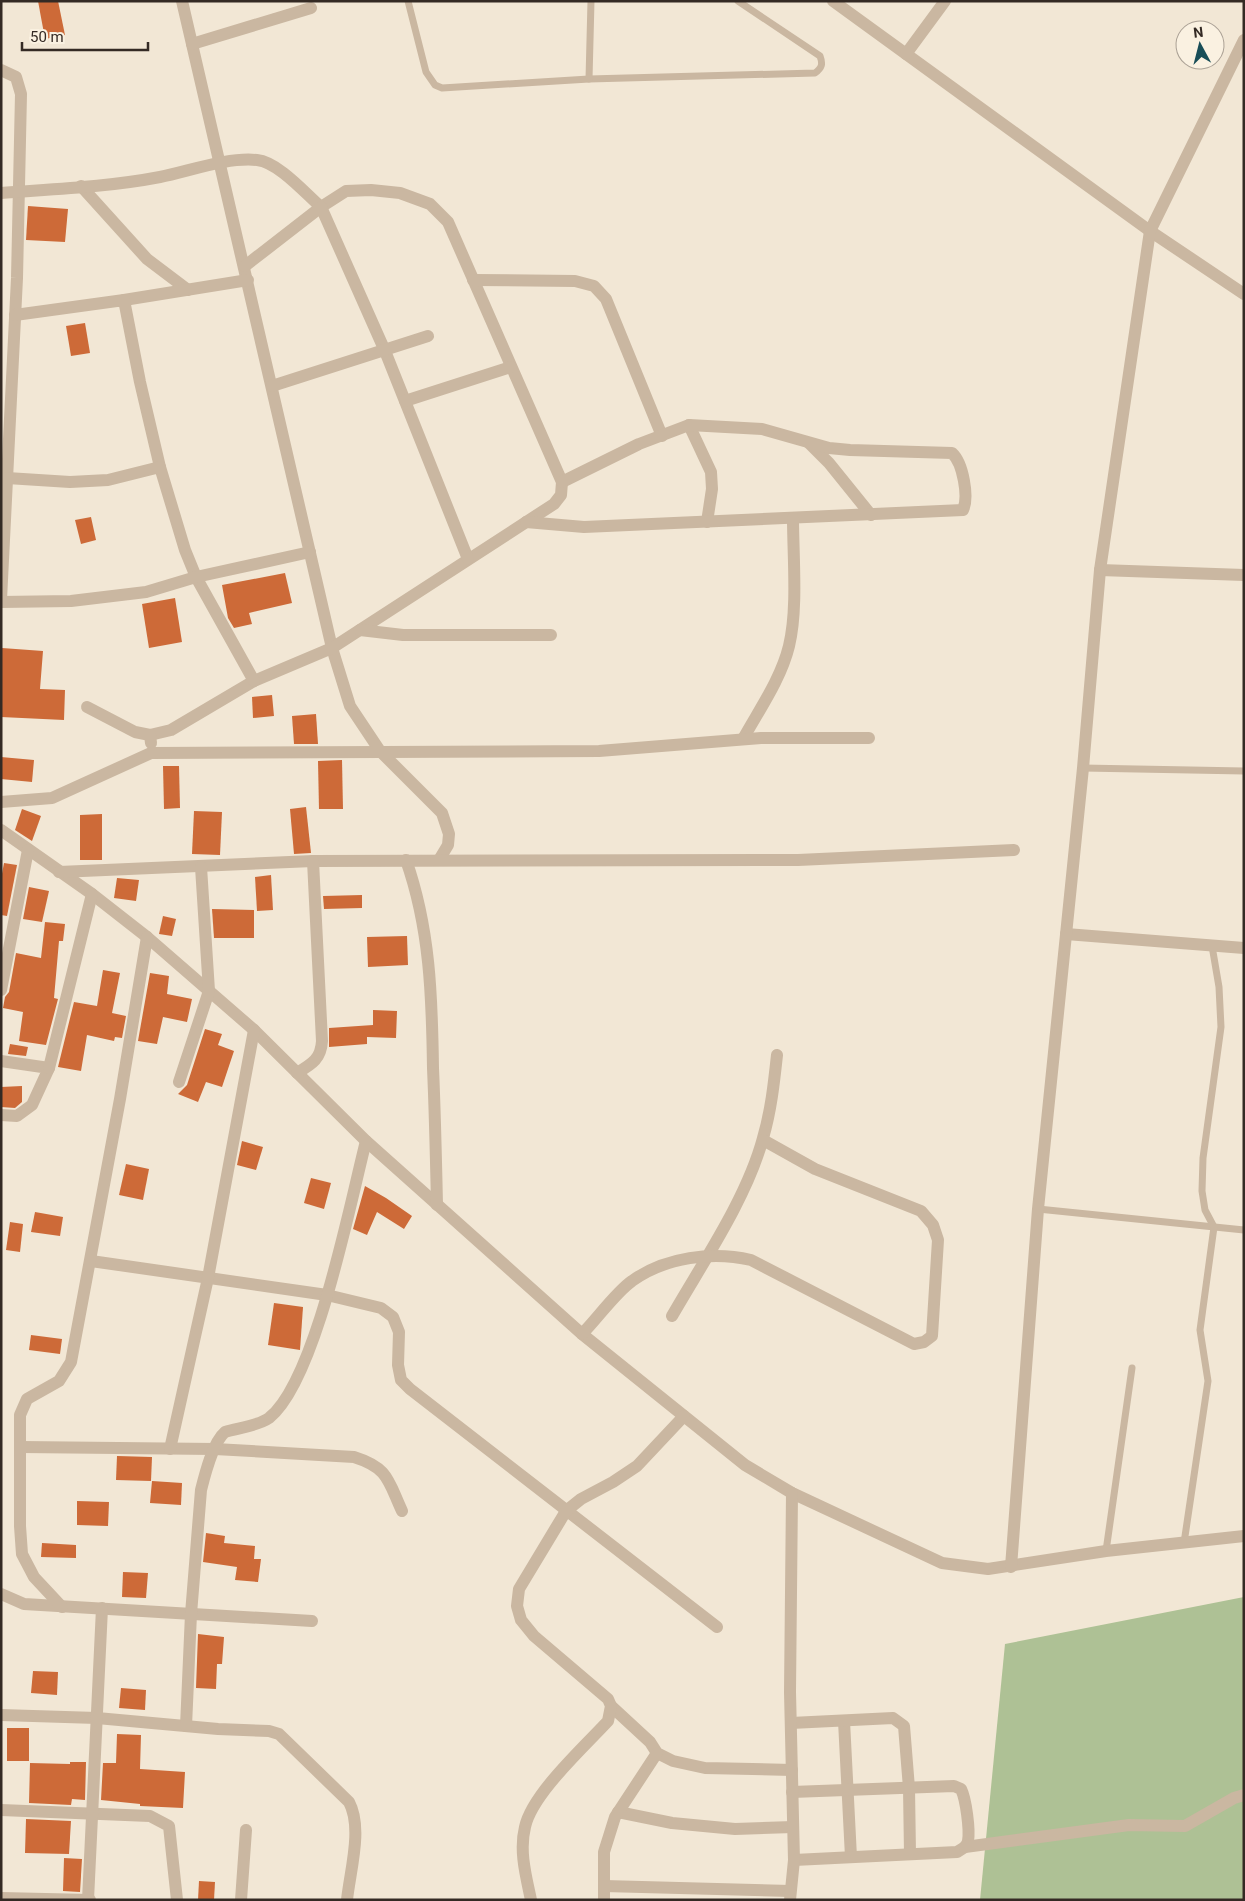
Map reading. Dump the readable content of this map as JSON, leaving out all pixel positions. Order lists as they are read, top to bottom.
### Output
{
  "scale_bar": "50 m",
  "north": "top"
}
